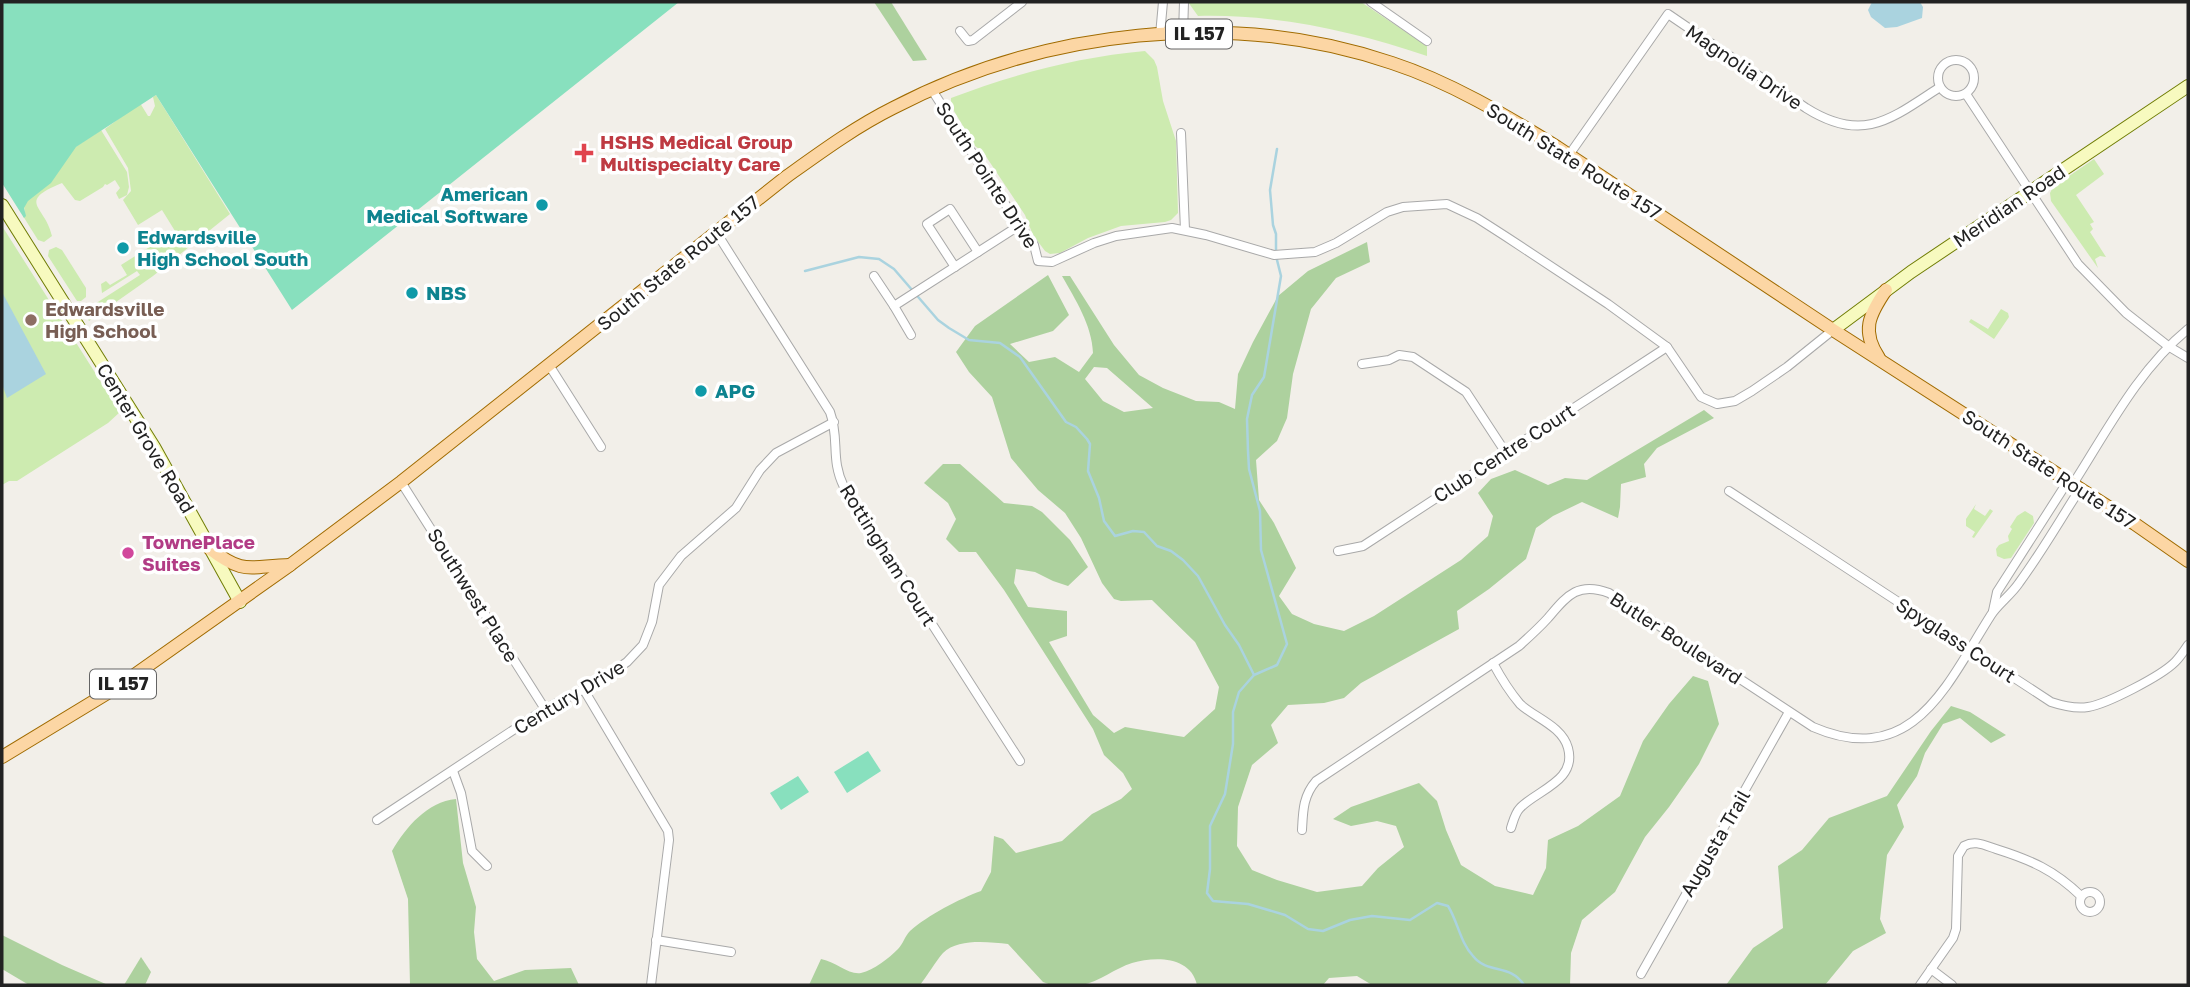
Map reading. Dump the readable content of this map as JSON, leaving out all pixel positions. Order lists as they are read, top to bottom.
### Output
{
  "streets": {
    "main road": ["IL 157", "South State Route 157"],
    "street": [
      "Magnolia Drive",
      "South Pointe Drive",
      "Meridian Road",
      "Center Grove Road",
      "Club Centre Court",
      "Rottingham Court",
      "Southwest Place",
      "Butler Boulevard",
      "Spyglass Court",
      "Century Drive",
      "Augusta Trail"
    ]
  },
  "crossings": [
    ["Magnolia Drive", "South State Route 157"],
    ["South State Route 157", "South Pointe Drive"],
    ["South State Route 157", "Meridian Road"],
    ["South State Route 157", "Center Grove Road"],
    ["South State Route 157", "Rottingham Court"],
    ["South State Route 157", "Southwest Place"],
    ["South State Route 157", "Butler Boulevard"],
    ["Rottingham Court", "Century Drive"],
    ["Southwest Place", "Century Drive"],
    ["Butler Boulevard", "Spyglass Court"],
    ["Butler Boulevard", "Augusta Trail"]
  ],
  "places": {
    "health": ["HSHS Medical Group Multispecialty Care"],
    "other": [
      "American Medical Software",
      "Edwardsville High School South",
      "NBS",
      "Edwardsville High School",
      "APG",
      "TownePlace Suites"
    ]
  }
}
